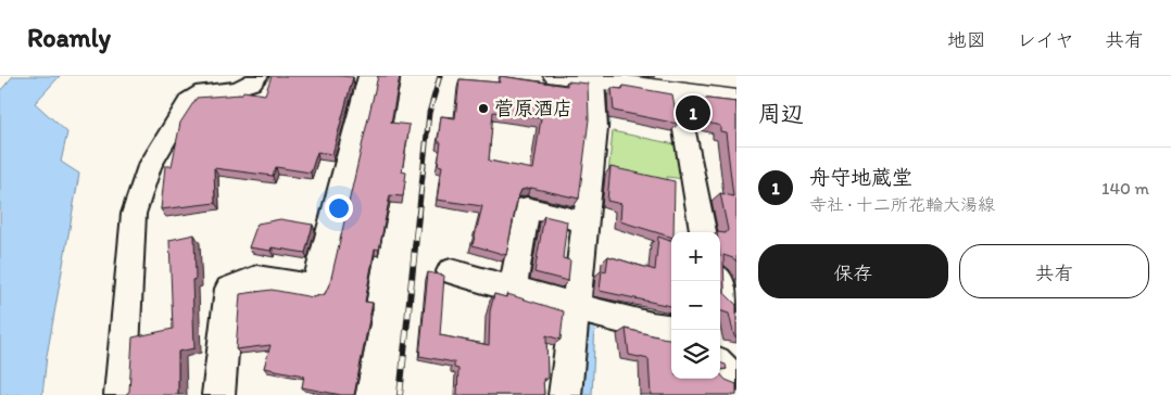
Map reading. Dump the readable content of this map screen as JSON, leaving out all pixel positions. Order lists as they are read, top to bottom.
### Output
{
  "places": ["菅原酒店"],
  "page": {
    "header": "Roamly",
    "nav": ["地図", "レイヤ", "共有"],
    "heading": "周辺",
    "pins": "1",
    "list": [
      {
        "mark": "1",
        "name": "舟守地蔵堂",
        "note": "寺社 · 十二所花輪大湯線",
        "value": "140 m"
      }
    ],
    "buttons": ["保存", "共有"],
    "map_buttons": ["+", "−"]
  }
}
